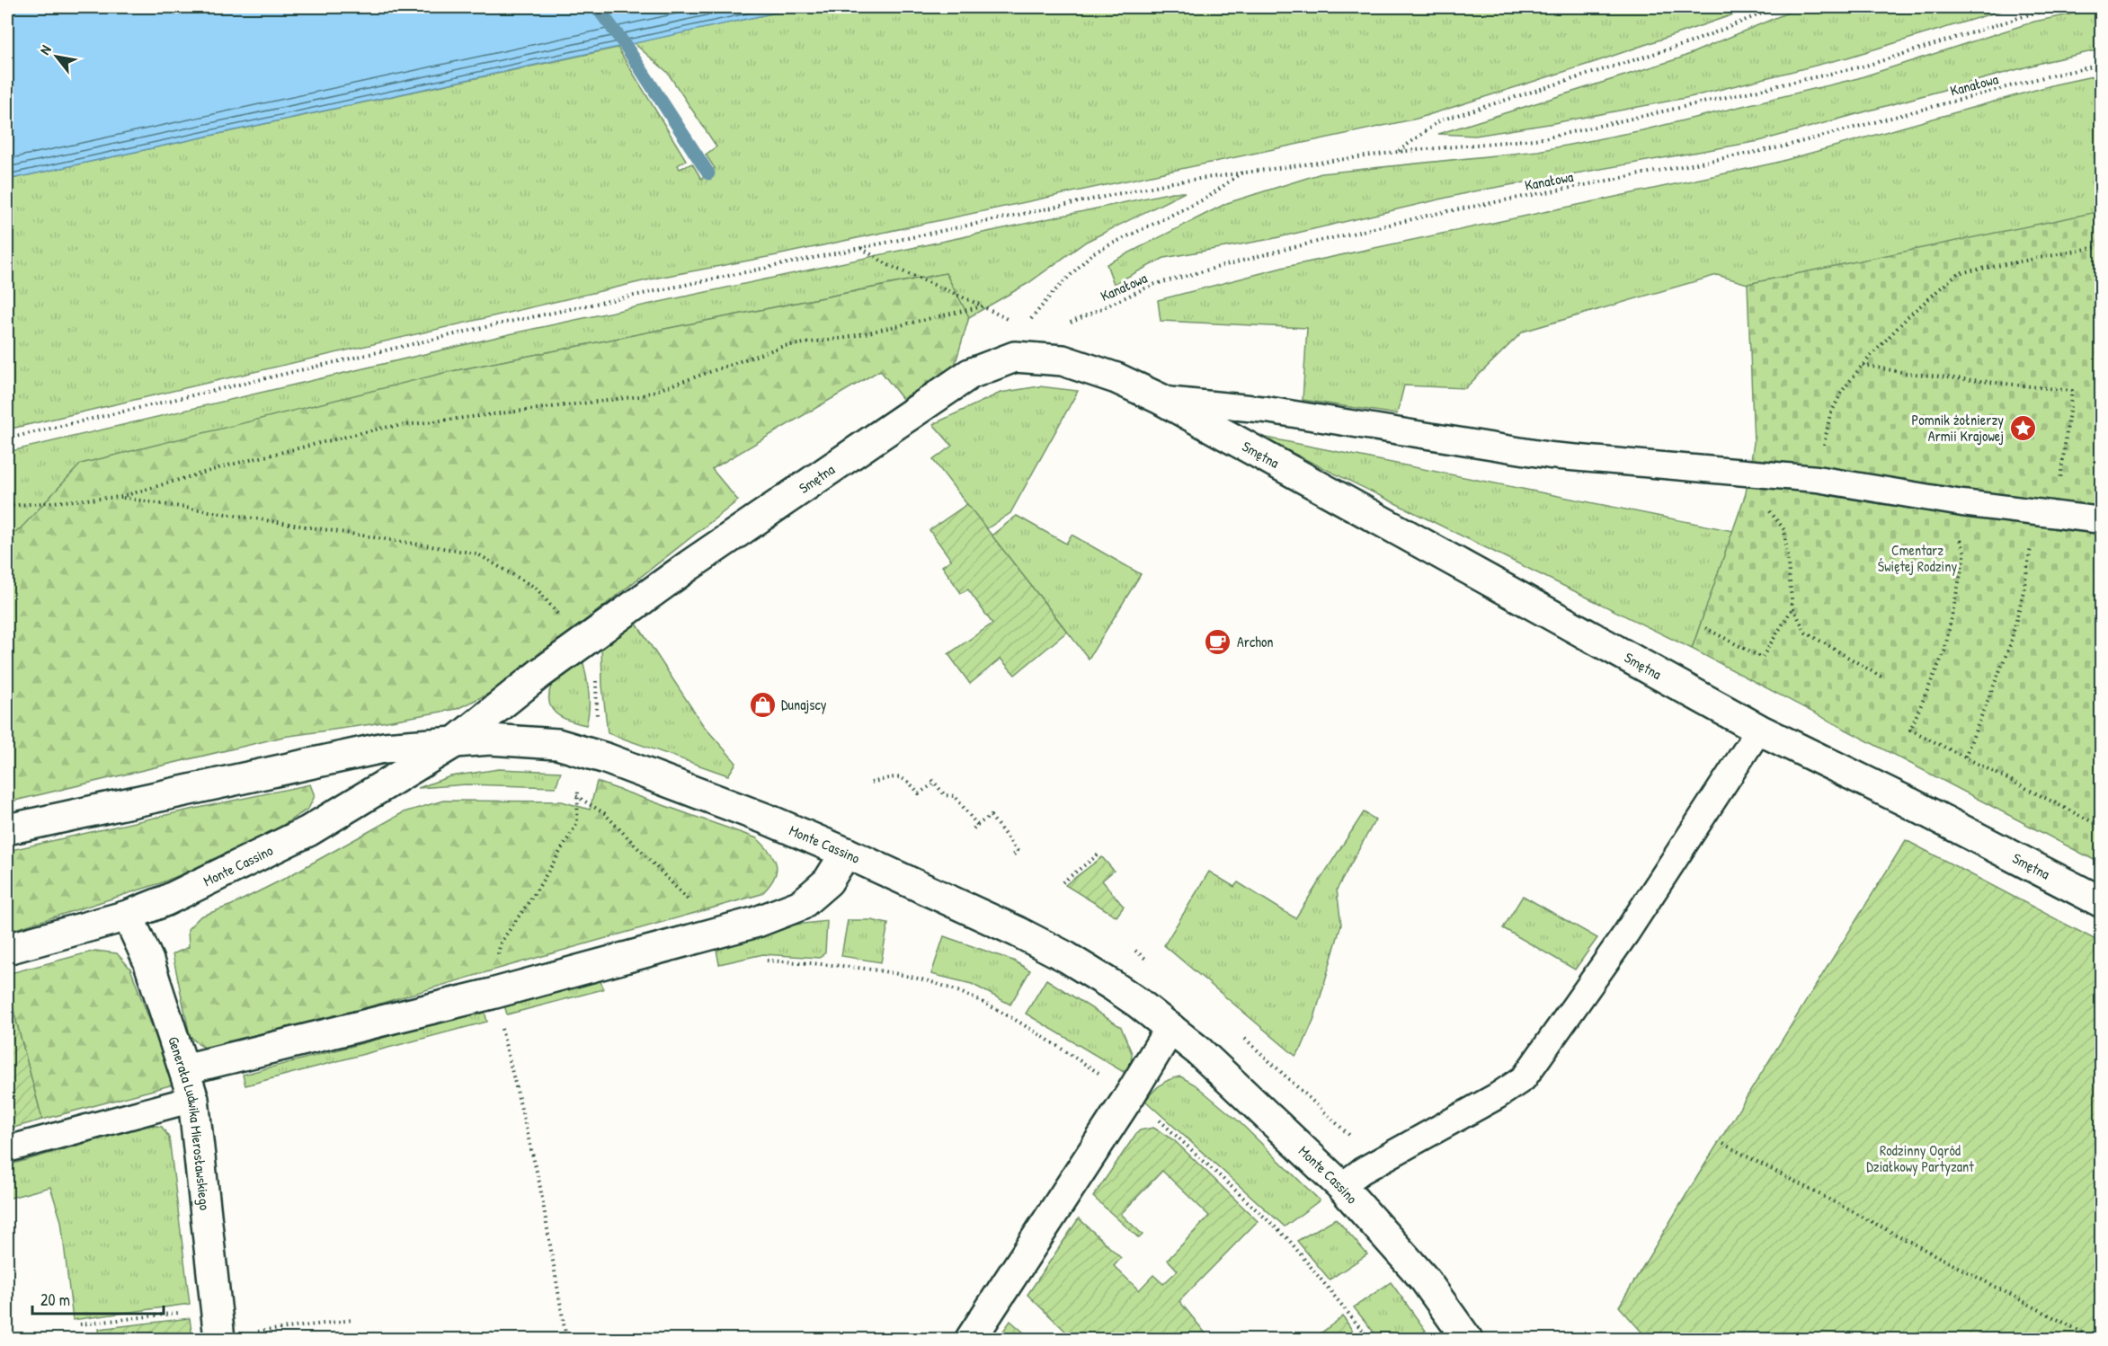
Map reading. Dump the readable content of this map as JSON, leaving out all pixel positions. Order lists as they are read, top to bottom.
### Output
{
  "streets": {
    "street": ["Smętna", "Monte Cassino", "Generała Ludwika Mierosławskiego"],
    "path": ["Kanałowa"]
  },
  "crossings": [
    ["Smętna", "Monte Cassino"],
    ["Monte Cassino", "Generała Ludwika Mierosławskiego"]
  ],
  "parks": ["Cmentarz Świętej Rodziny", "Rodzinny Ogród Działkowy Partyzant"],
  "places": {
    "place": ["Pomnik żołnierzy Armii Krajowej"],
    "cafe": ["Archon"],
    "shop": ["Dunajscy"]
  },
  "scale_bar": "20 m",
  "north": "top left"
}
